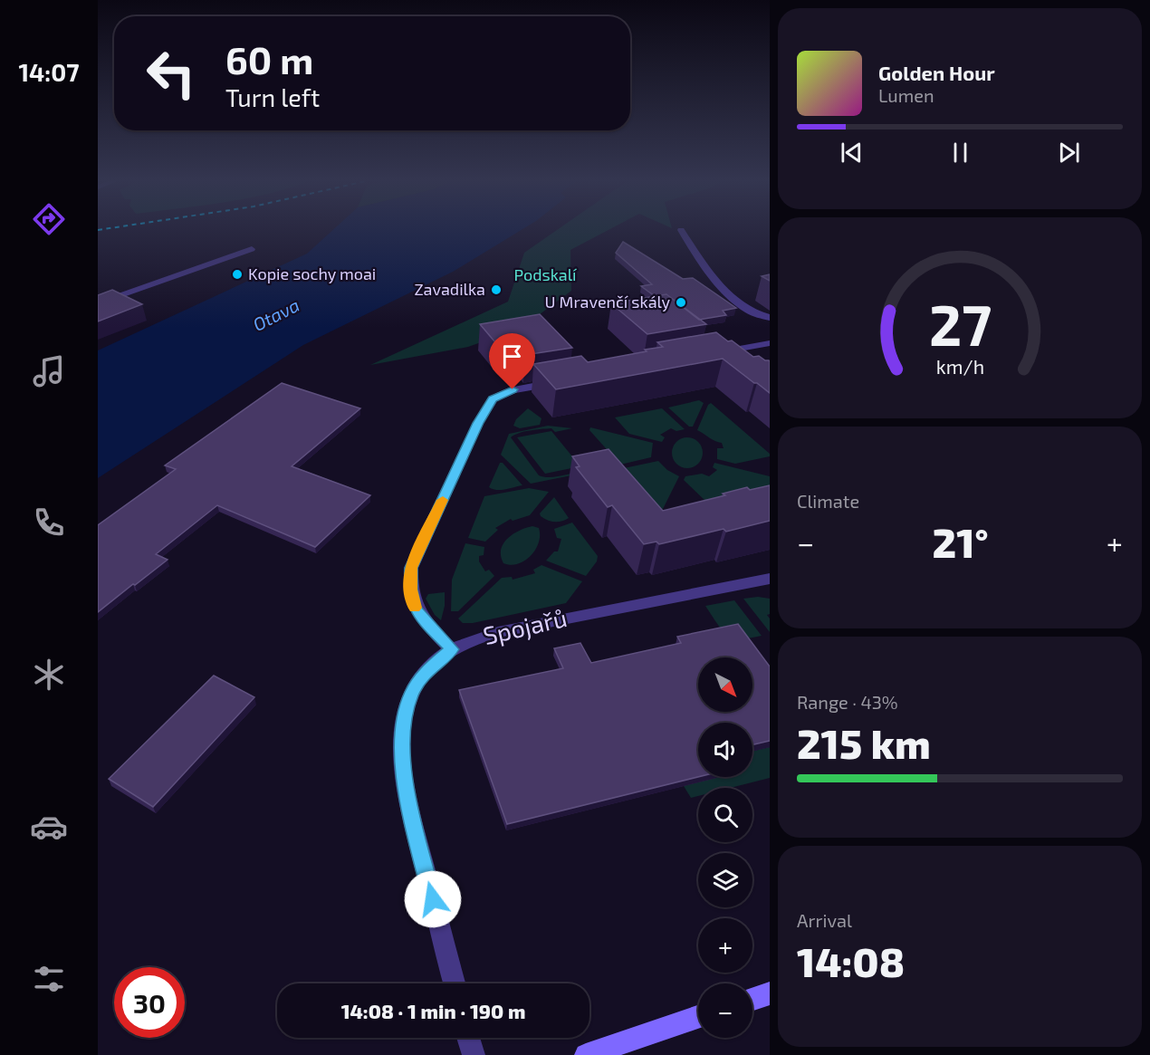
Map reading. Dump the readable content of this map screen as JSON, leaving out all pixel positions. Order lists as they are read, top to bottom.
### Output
{
  "streets": {
    "street": ["Spojařů"]
  },
  "water": ["Otava"],
  "parks": ["Podskalí"],
  "places": ["Kopie sochy moai", "Zavadilka", "U Mravenčí skály"],
  "north": "bottom right",
  "page": {
    "tabs": "14:07",
    "turn": ["60 m", "Turn left"],
    "song": ["Golden Hour", "Lumen"],
    "tile": [
      "Climate",
      ["Range · 43%", "215 km"],
      ["Arrival", "14:08"]
    ],
    "heat": ["−", "21°", "+"],
    "map_buttons": ["+", "−"],
    "limit": "30",
    "trip": "14:08 · 1 min · 190 m",
    "gauge": ["27", "km/h"]
  }
}
